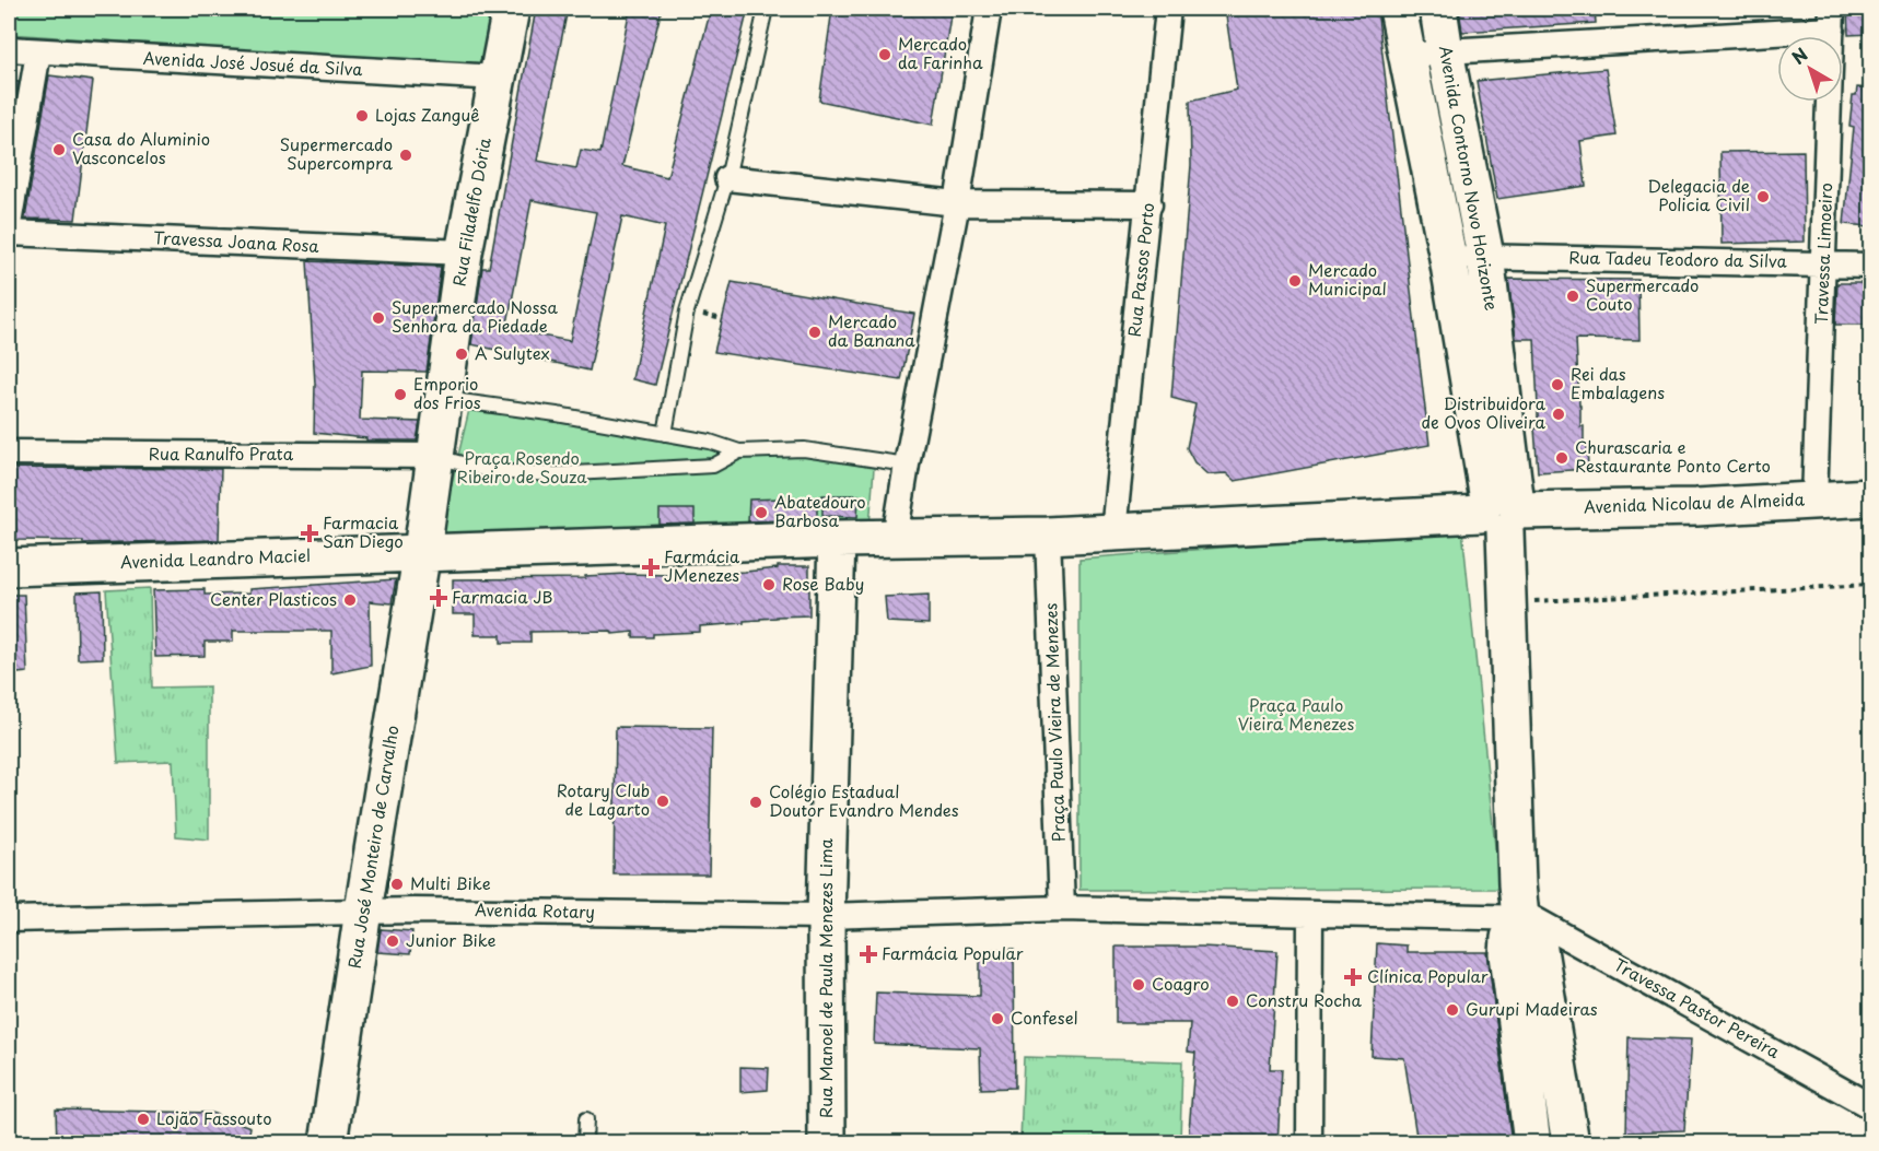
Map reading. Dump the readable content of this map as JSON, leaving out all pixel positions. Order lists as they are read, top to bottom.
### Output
{
  "streets": {
    "main road": [
      "Avenida Contorno Novo Horizonte",
      "Rua Filadelfo Dória",
      "Avenida Nicolau de Almeida",
      "Avenida Leandro Maciel",
      "Rua José Monteiro de Carvalho",
      "Rua Manoel de Paula Menezes Lima"
    ],
    "street": [
      "Avenida José Josué da Silva",
      "Travessa Joana Rosa",
      "Travessa Limoeiro",
      "Rua Tadeu Teodoro da Silva",
      "Rua Passos Porto",
      "Rua Ranulfo Prata",
      "Praça Paulo Vieira de Menezes",
      "Avenida Rotary",
      "Travessa Pastor Pereira"
    ]
  },
  "crossings": [
    ["Avenida José Josué da Silva", "Rua Filadelfo Dória"],
    ["Avenida Contorno Novo Horizonte", "Rua Tadeu Teodoro da Silva"],
    ["Avenida Contorno Novo Horizonte", "Avenida Nicolau de Almeida"],
    ["Rua Filadelfo Dória", "Travessa Joana Rosa"],
    ["Rua Filadelfo Dória", "Rua Ranulfo Prata"],
    ["Travessa Limoeiro", "Rua Tadeu Teodoro da Silva"],
    ["Travessa Limoeiro", "Avenida Nicolau de Almeida"],
    ["Avenida Leandro Maciel", "Rua José Monteiro de Carvalho"],
    ["Praça Paulo Vieira de Menezes", "Avenida Rotary"],
    ["Rua José Monteiro de Carvalho", "Avenida Rotary"],
    ["Avenida Rotary", "Rua Manoel de Paula Menezes Lima"]
  ],
  "parks": ["Praça Rosendo Ribeiro de Souza", "Praça Paulo Vieira Menezes"],
  "places": {
    "other": [
      "Mercado da Farinha",
      "Lojas Zanguê",
      "Casa do Aluminio Vasconcelos",
      "Supermercado Supercompra",
      "Delegacia de Policia Civil",
      "Mercado Municipal",
      "Supermercado Couto",
      "Supermercado Nossa Senhora da Piedade",
      "Mercado da Banana",
      "A Sulytex",
      "Rei das Embalagens",
      "Emporio dos Frios",
      "Distribuidora de Ovos Oliveira",
      "Churascaria e Restaurante Ponto Certo",
      "Abatedouro Barbosa",
      "Rose Baby",
      "Center Plasticos",
      "Rotary Club de Lagarto",
      "Colégio Estadual Doutor Evandro Mendes",
      "Multi Bike",
      "Junior Bike",
      "Coagro",
      "Constru Rocha",
      "Gurupi Madeiras",
      "Confesel",
      "Lojão Fassouto"
    ],
    "health": [
      "Farmacia San Diego",
      "Farmácia JMenezes",
      "Farmacia JB",
      "Farmácia Popular",
      "Clínica Popular"
    ]
  },
  "north": "top left"
}
